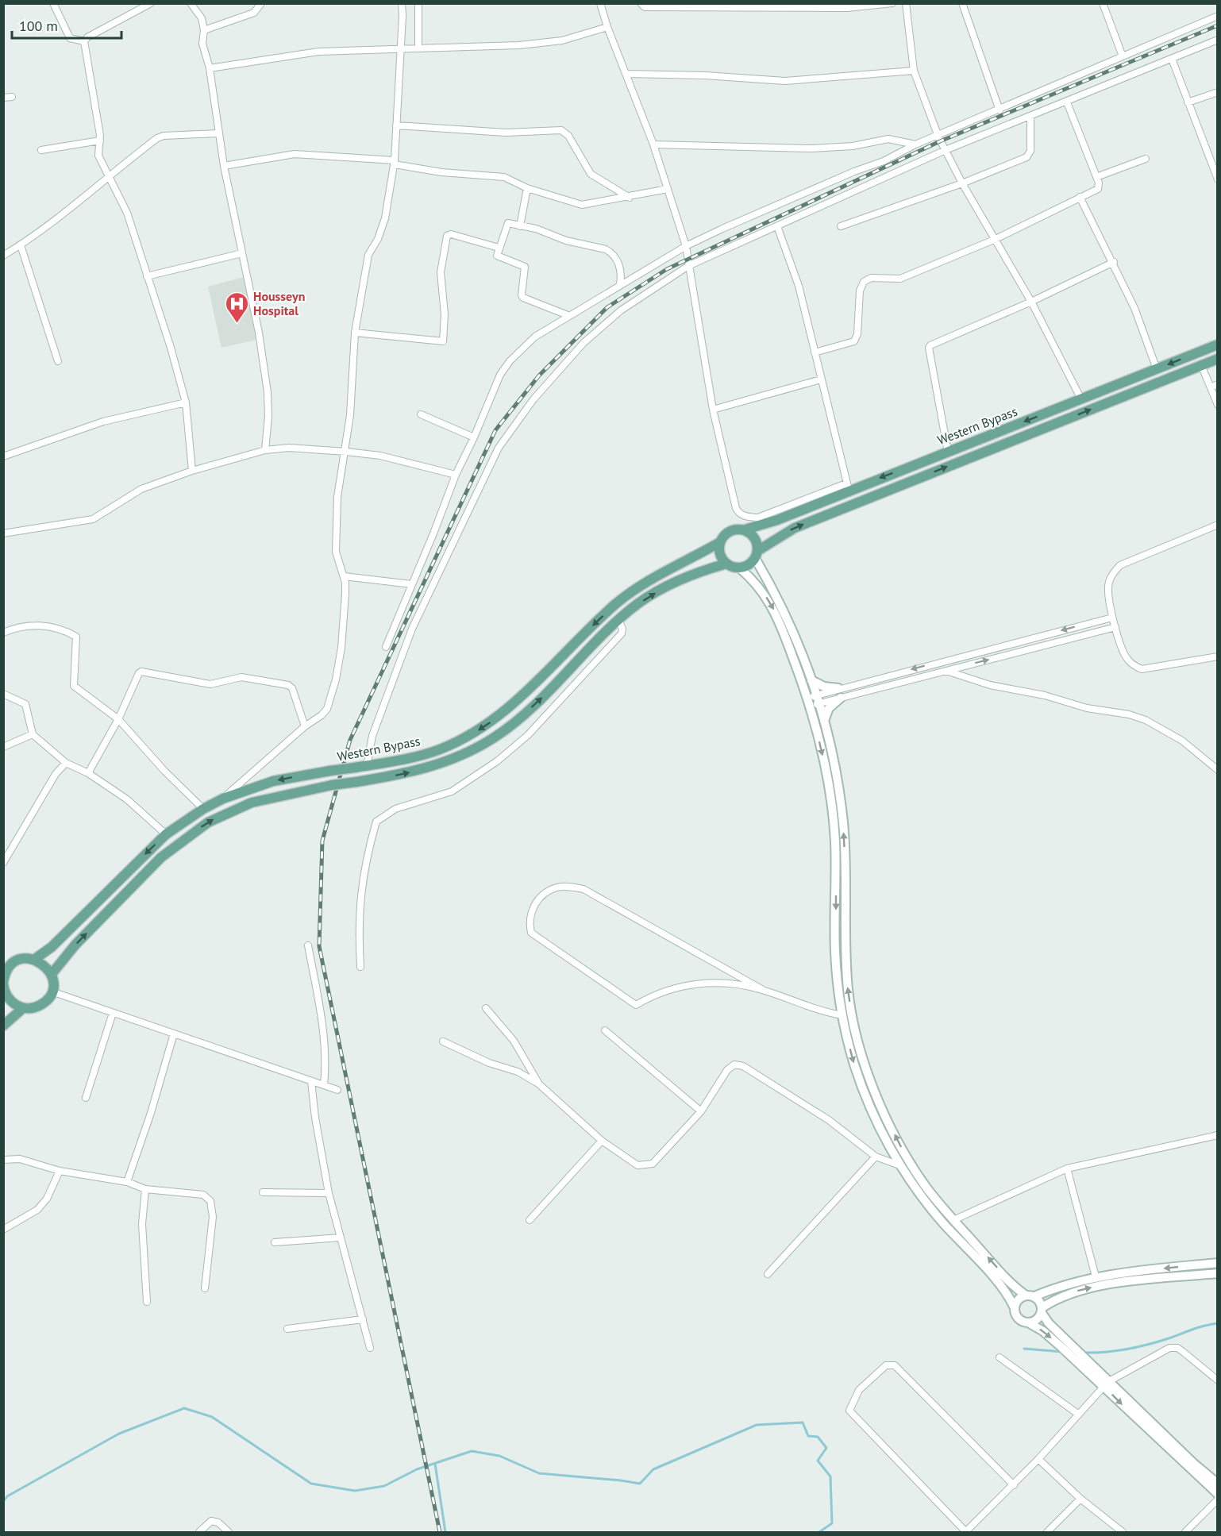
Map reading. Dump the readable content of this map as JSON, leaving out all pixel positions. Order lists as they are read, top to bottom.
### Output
{
  "streets": {
    "main road": ["Western Bypass"]
  },
  "places": {
    "hospital": ["Housseyn Hospital"]
  },
  "scale_bar": "100 m"
}
